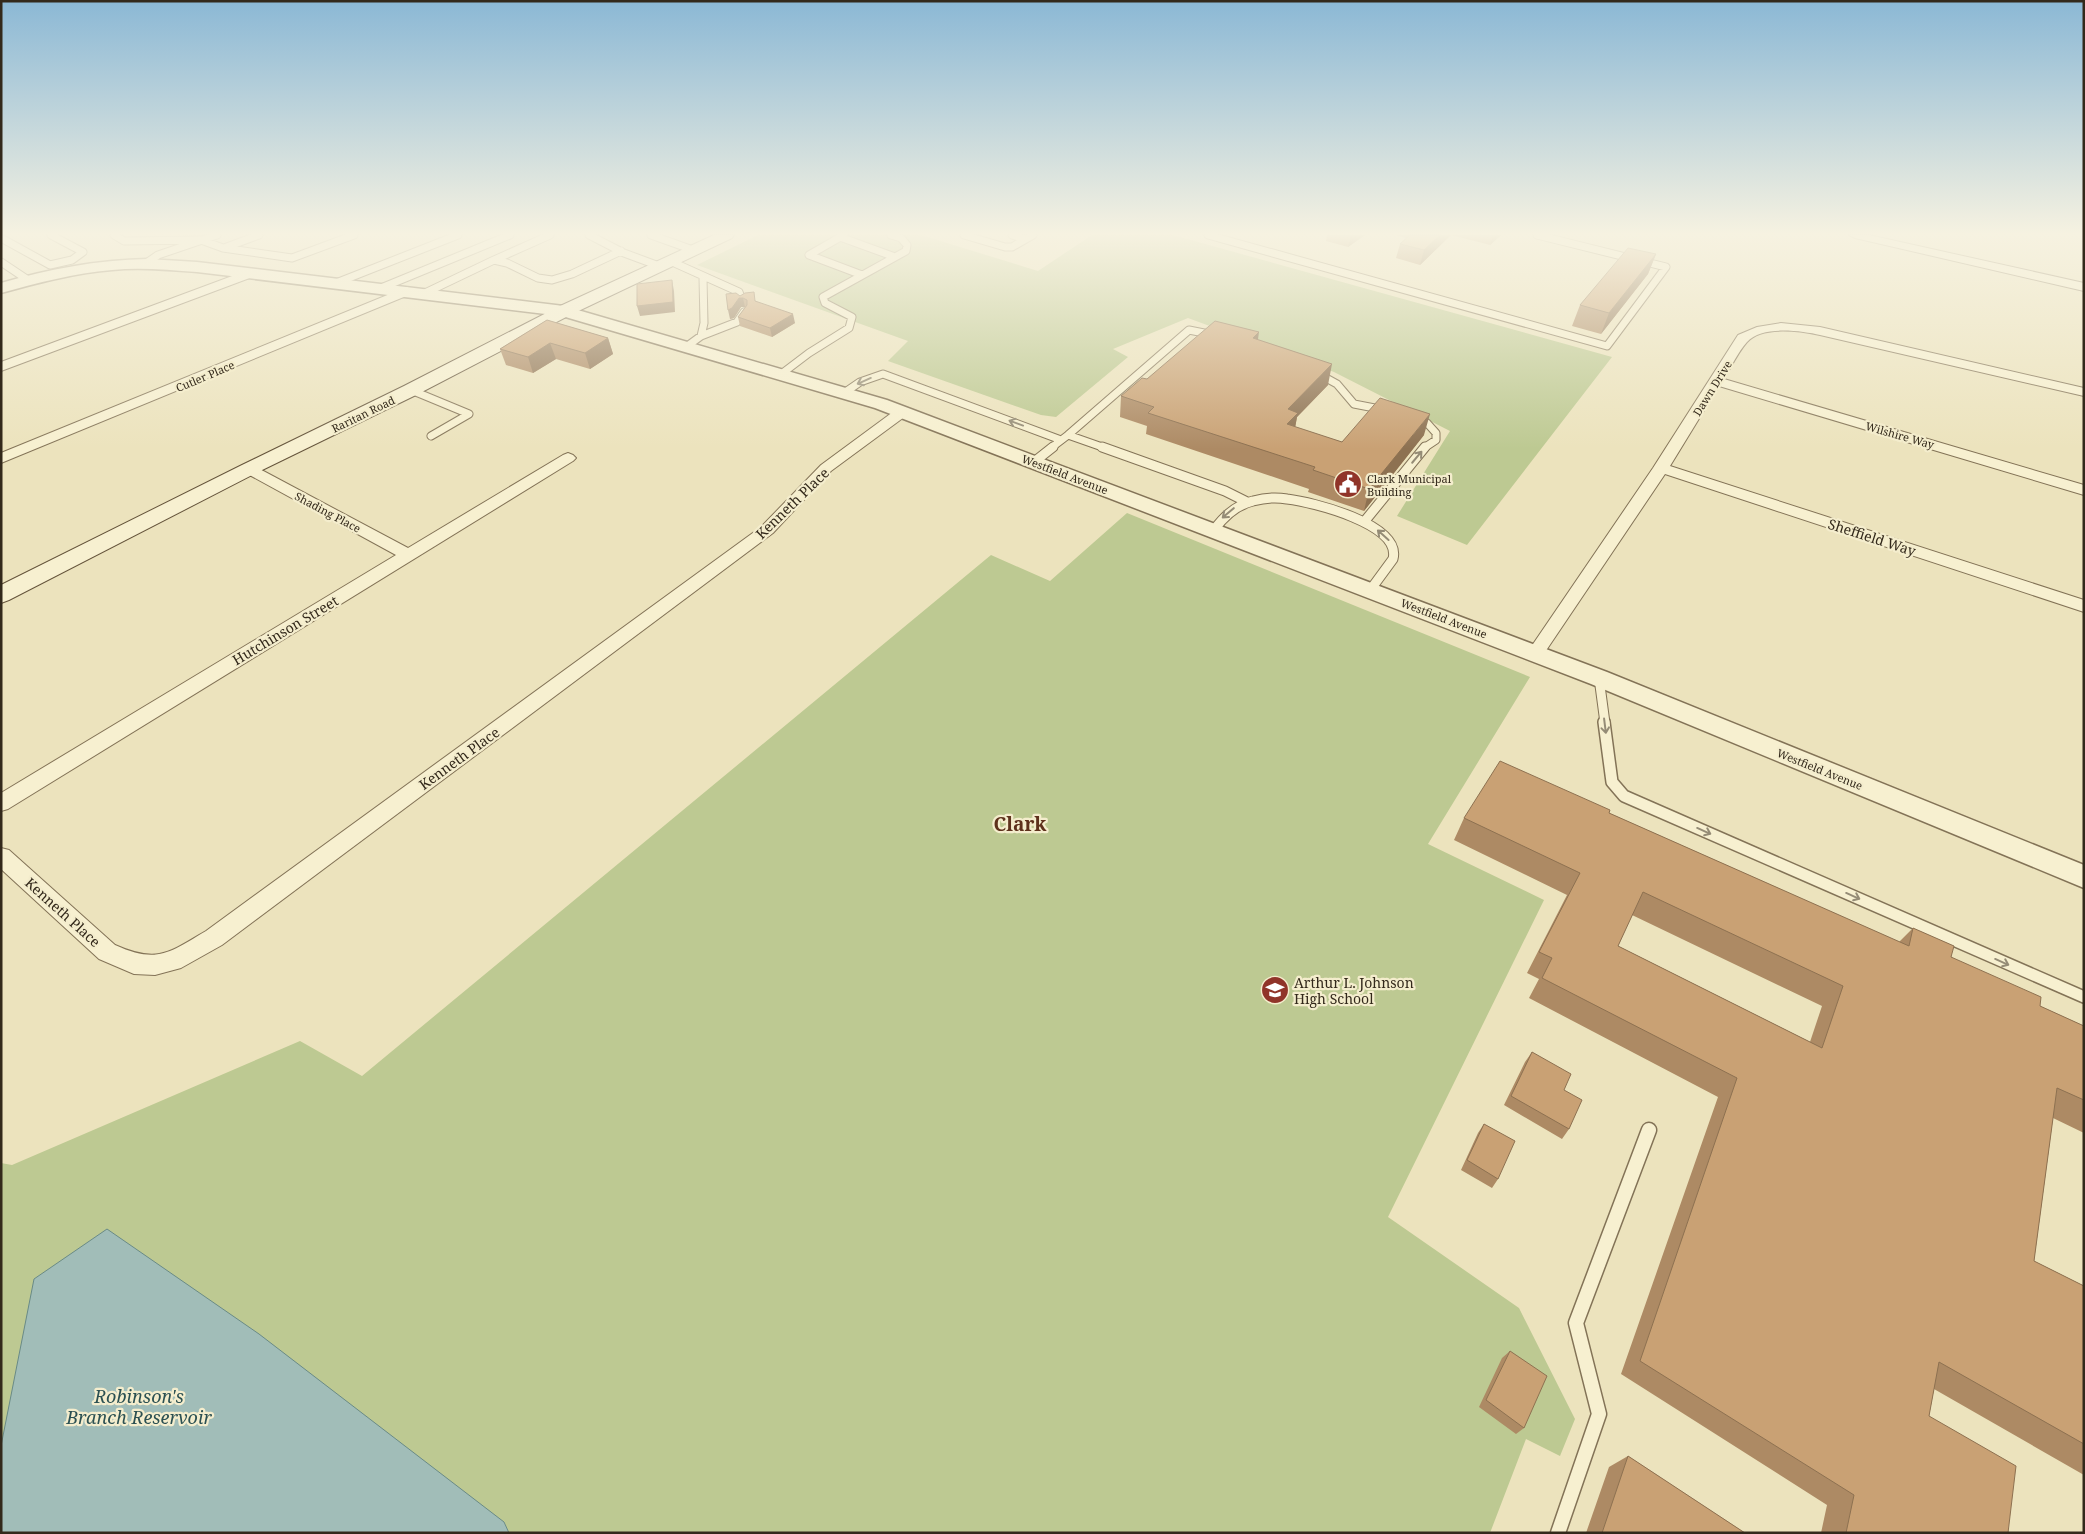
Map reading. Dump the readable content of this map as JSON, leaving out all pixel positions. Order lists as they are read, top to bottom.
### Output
{
  "streets": {
    "main road": ["Raritan Road"],
    "street": [
      "Cutler Place",
      "Dawn Drive",
      "Wilshire Way",
      "Westfield Avenue",
      "Kenneth Place",
      "Shading Place",
      "Sheffield Way",
      "Hutchinson Street"
    ]
  },
  "crossings": [
    ["Dawn Drive", "Wilshire Way"],
    ["Dawn Drive", "Westfield Avenue"],
    ["Dawn Drive", "Sheffield Way"],
    ["Raritan Road", "Westfield Avenue"],
    ["Raritan Road", "Shading Place"],
    ["Westfield Avenue", "Kenneth Place"],
    ["Shading Place", "Hutchinson Street"]
  ],
  "districts": ["Clark"],
  "water": ["Robinson's Branch Reservoir"],
  "places": {
    "public building": ["Clark Municipal Building"],
    "school or university": ["Arthur L. Johnson High School"]
  }
}
